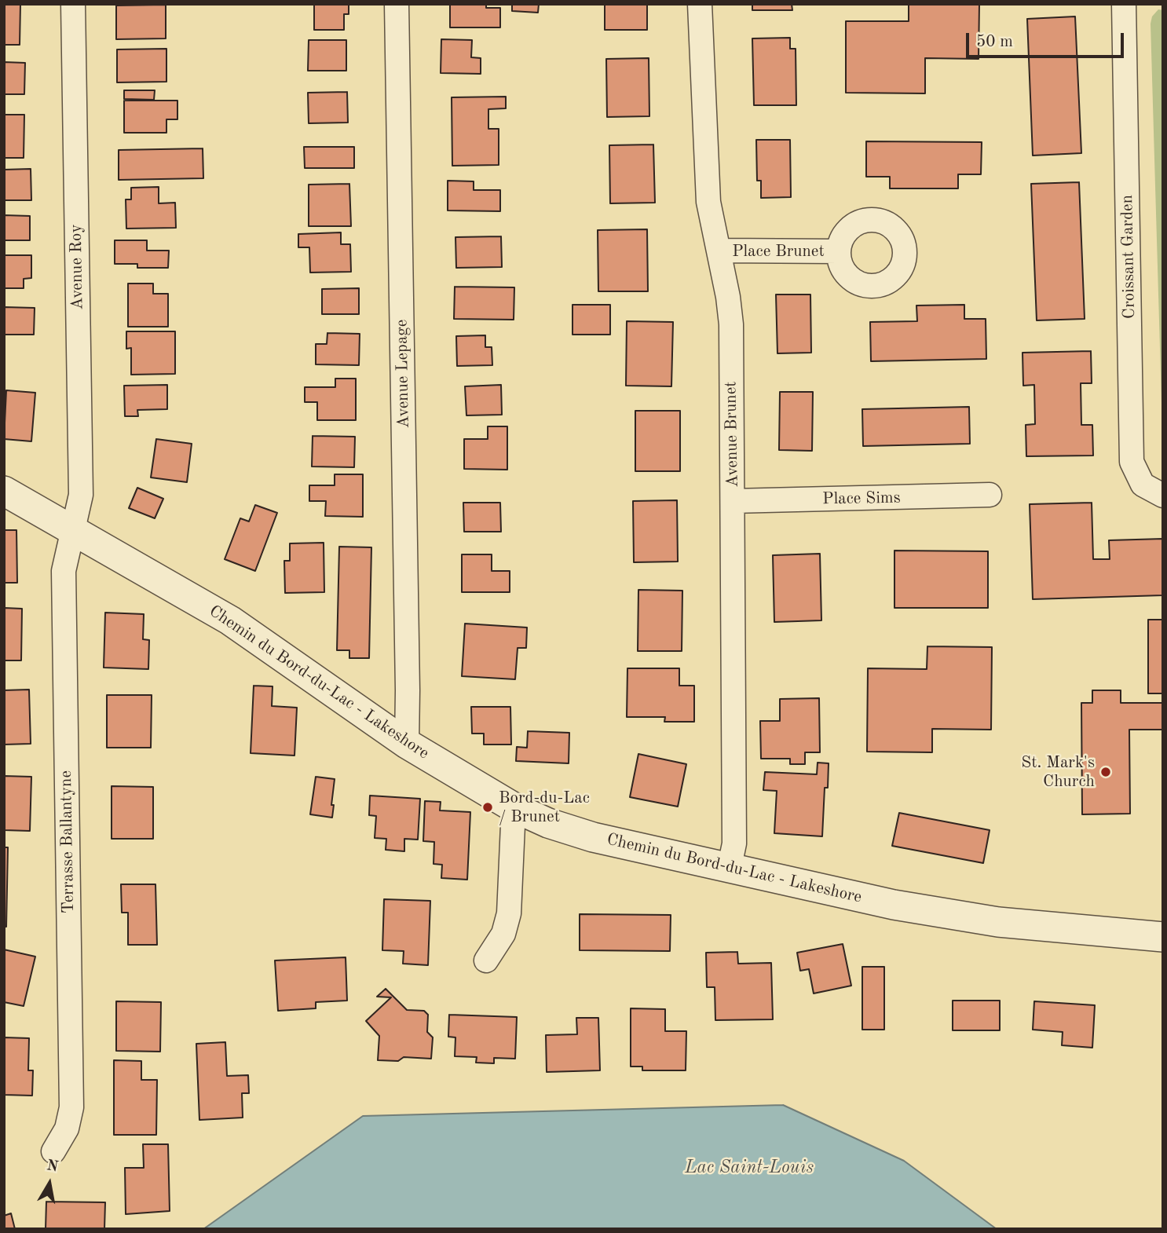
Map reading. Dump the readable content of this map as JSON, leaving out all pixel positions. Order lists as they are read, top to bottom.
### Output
{
  "streets": {
    "street": [
      "Place Brunet",
      "Croissant Garden",
      "Avenue Roy",
      "Avenue Lepage",
      "Avenue Brunet",
      "Place Sims",
      "Chemin du Bord-du-Lac - Lakeshore",
      "Terrasse Ballantyne"
    ]
  },
  "crossings": [
    ["Place Brunet", "Avenue Brunet"],
    ["Avenue Roy", "Chemin du Bord-du-Lac - Lakeshore"],
    ["Avenue Roy", "Terrasse Ballantyne"],
    ["Avenue Lepage", "Chemin du Bord-du-Lac - Lakeshore"],
    ["Avenue Brunet", "Place Sims"],
    ["Avenue Brunet", "Chemin du Bord-du-Lac - Lakeshore"],
    ["Chemin du Bord-du-Lac - Lakeshore", "Terrasse Ballantyne"]
  ],
  "water": ["Lac Saint-Louis"],
  "places": ["St. Mark's Church", "Bord-du-Lac / Brunet"],
  "scale_bar": "50 m",
  "north": "top"
}
